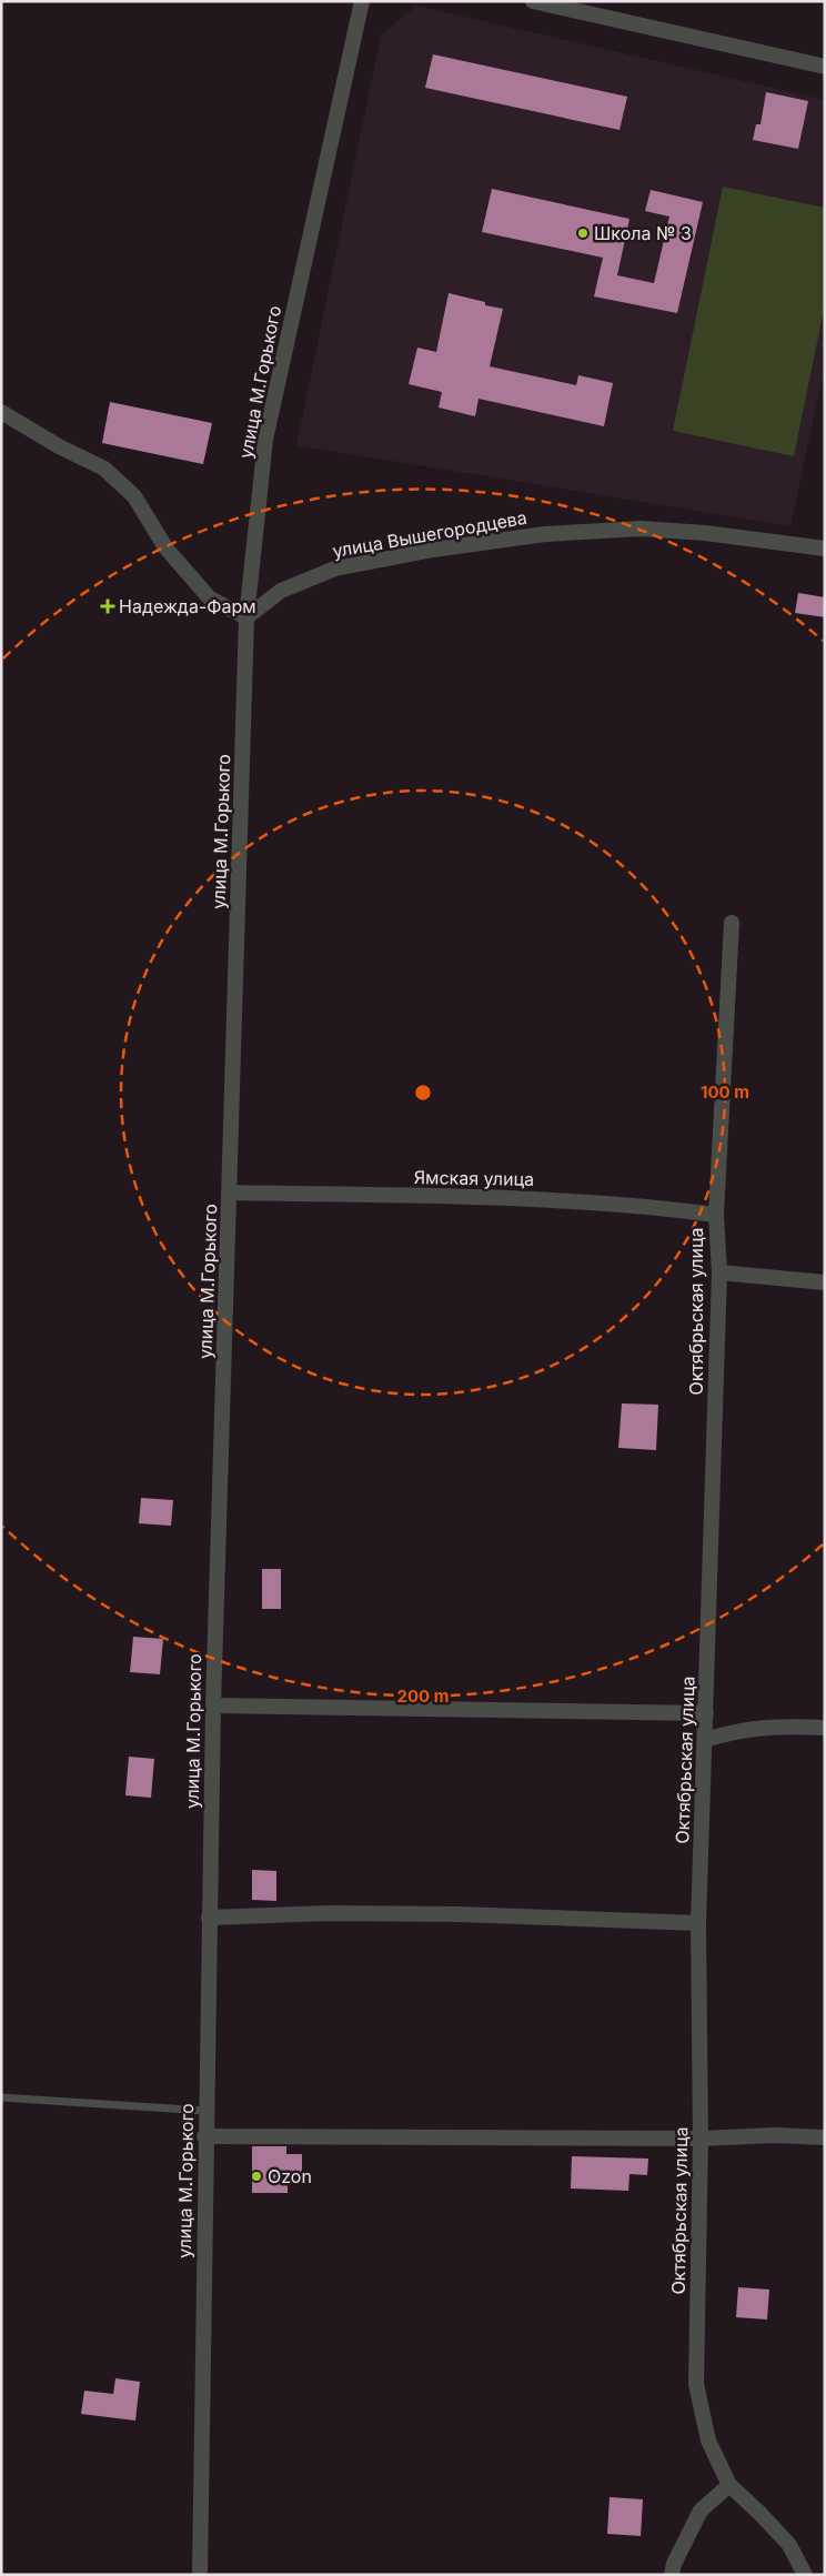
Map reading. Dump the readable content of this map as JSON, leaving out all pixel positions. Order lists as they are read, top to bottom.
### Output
{
  "streets": {
    "street": [
      "улица М.Горького",
      "улица Вышегородцева",
      "Ямская улица",
      "Октябрьская улица"
    ]
  },
  "crossings": [
    ["улица М.Горького", "улица Вышегородцева"],
    ["улица М.Горького", "Ямская улица"],
    ["Ямская улица", "Октябрьская улица"]
  ],
  "places": {
    "other": ["Школа № 3", "Ozon"],
    "health": ["Надежда-Фарм"]
  },
  "rings": ["100 m", "200 m"]
}
